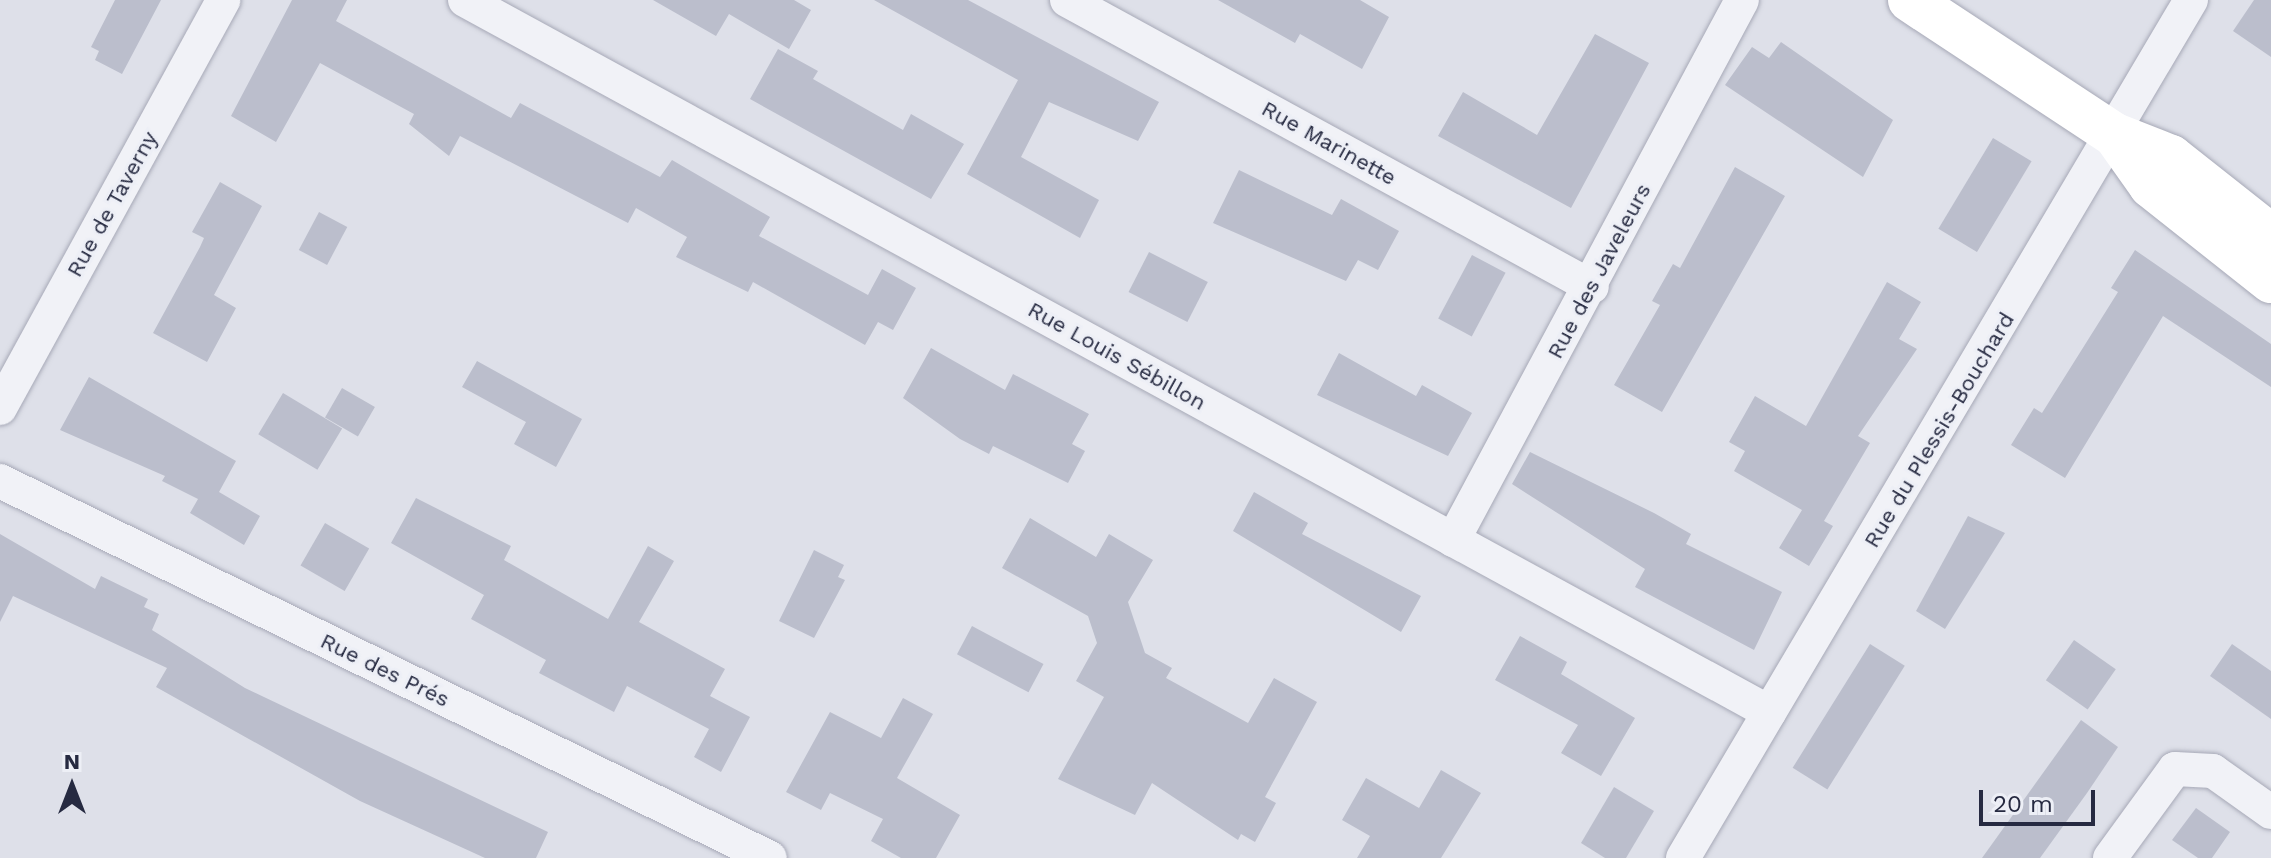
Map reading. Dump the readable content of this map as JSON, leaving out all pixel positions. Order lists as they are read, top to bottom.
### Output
{
  "streets": {
    "street": [
      "Rue Marinette",
      "Rue de Taverny",
      "Rue des Javeleurs",
      "Rue Louis Sébillon",
      "Rue du Plessis-Bouchard",
      "Rue des Prés"
    ]
  },
  "crossings": [
    ["Rue Marinette", "Rue des Javeleurs"],
    ["Rue des Javeleurs", "Rue Louis Sébillon"],
    ["Rue Louis Sébillon", "Rue du Plessis-Bouchard"]
  ],
  "scale_bar": "20 m",
  "north": "top"
}
